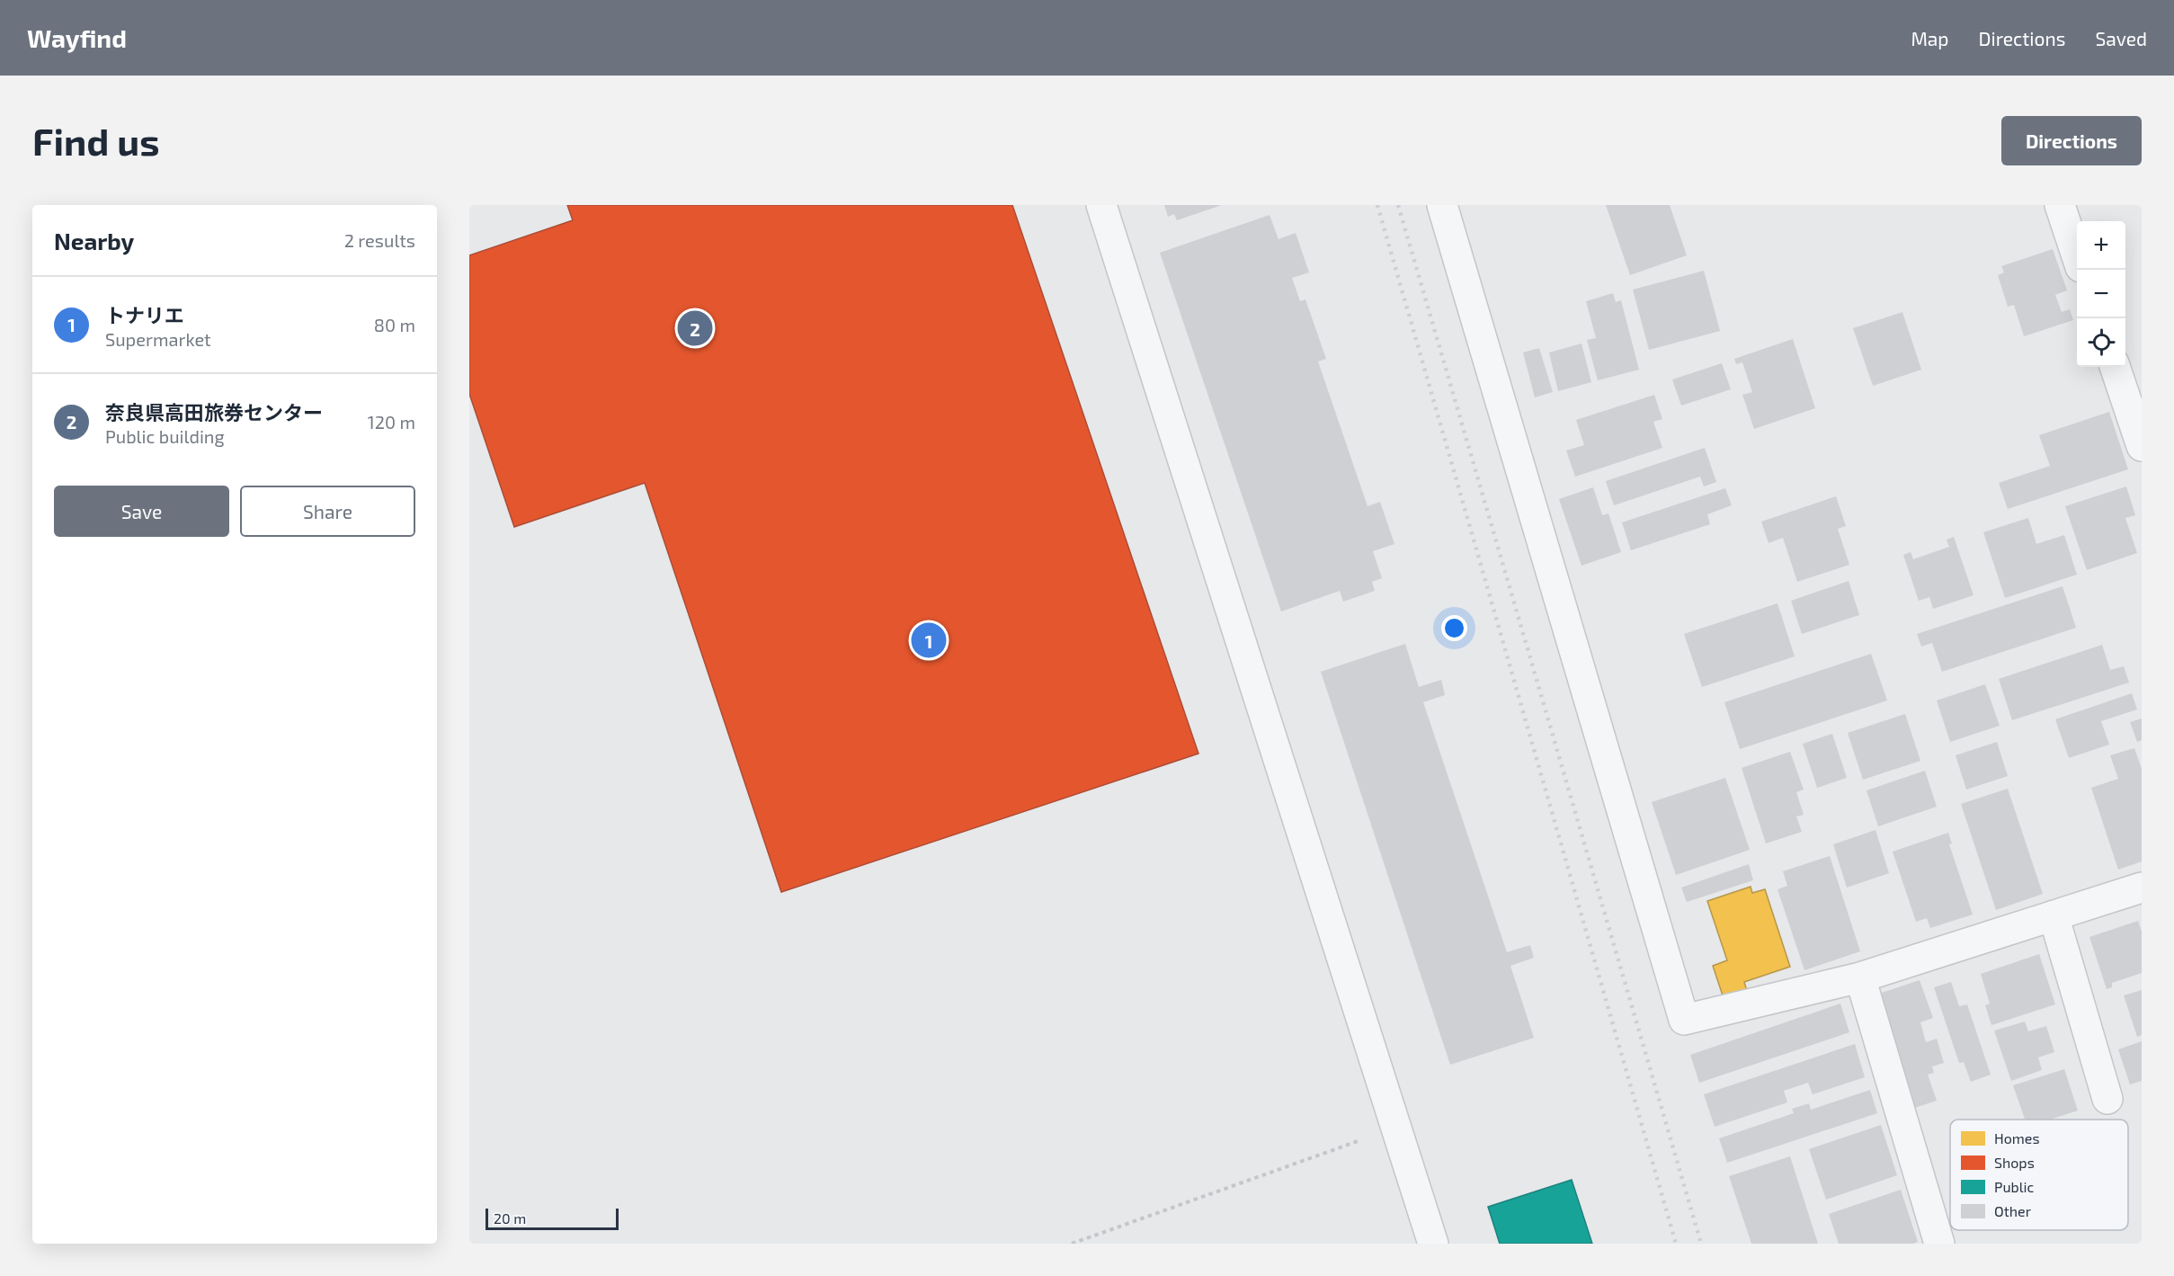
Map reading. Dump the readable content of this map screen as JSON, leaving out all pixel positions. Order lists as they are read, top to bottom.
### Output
{
  "legend": [
    "Homes",
    "Shops",
    "Public",
    "Other"
  ],
  "scale_bar": "20 m",
  "page": {
    "header": "Wayfind",
    "nav": ["Map", "Directions", "Saved"],
    "buttons": [
      "Directions",
      ["Save", "Share"]
    ],
    "title": "Find us",
    "heading": ["Nearby", "2 results"],
    "map_buttons": ["+", "−"],
    "list": [
      {
        "mark": "1",
        "name": "トナリエ",
        "note": "Supermarket",
        "value": "80 m"
      },
      {
        "mark": "2",
        "name": "奈良県高田旅券センター",
        "note": "Public building",
        "value": "120 m"
      }
    ],
    "pins": ["2", "1"],
    "scale": "20 m"
  }
}
